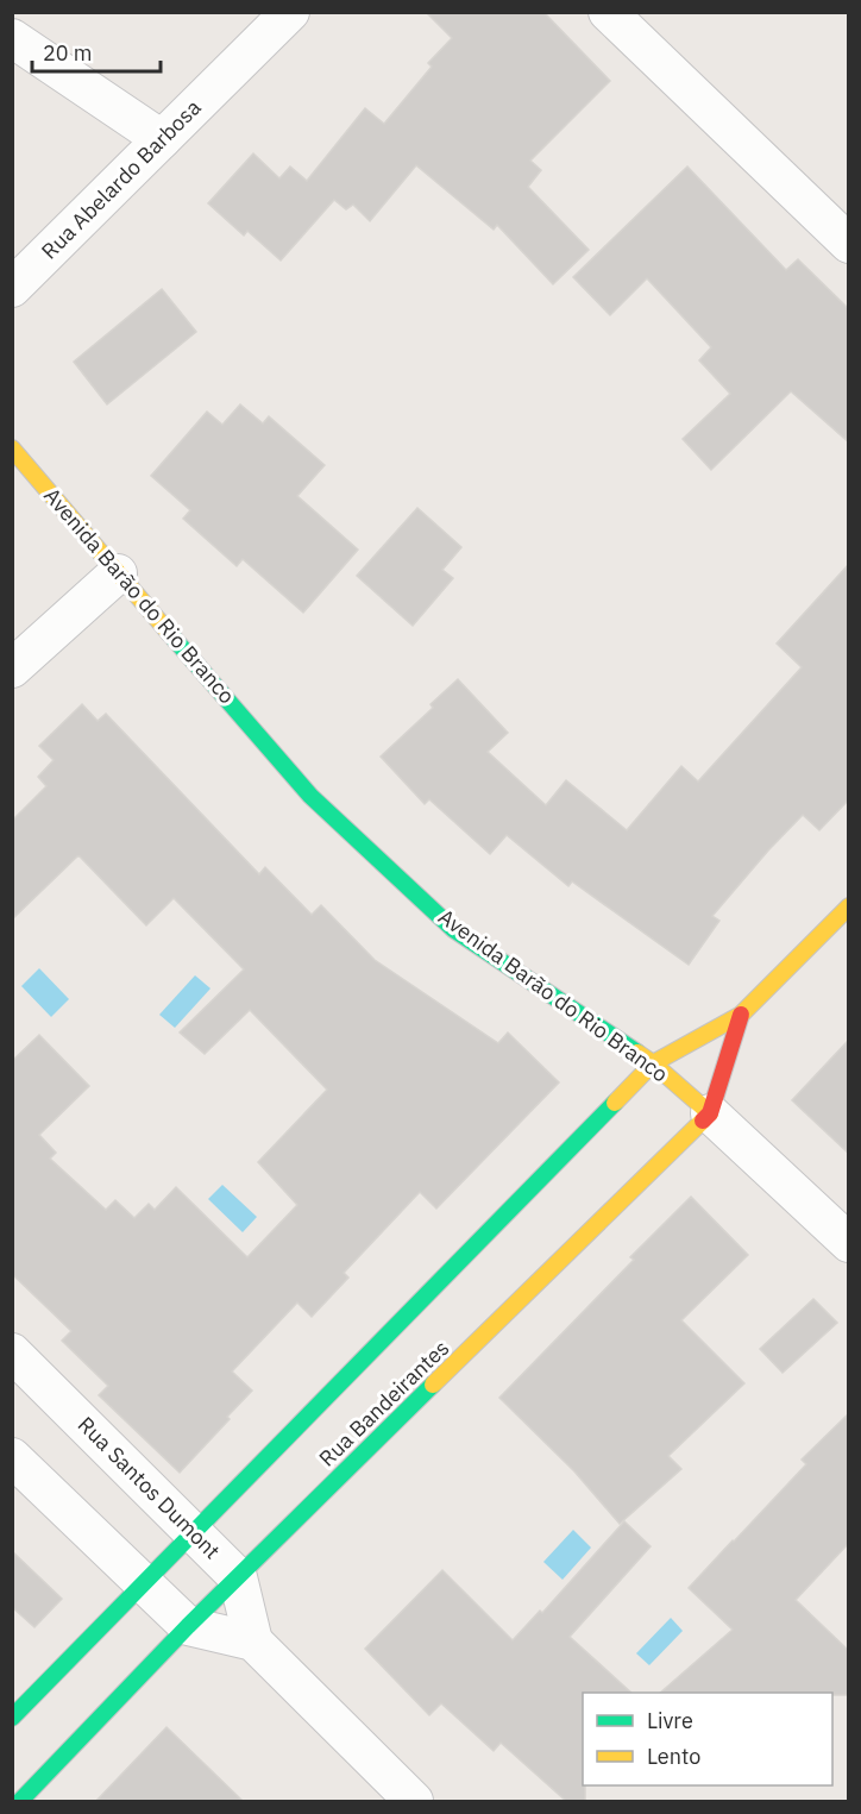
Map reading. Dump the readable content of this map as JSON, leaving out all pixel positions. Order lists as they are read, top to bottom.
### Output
{
  "streets": {
    "street": [
      "Rua Abelardo Barbosa",
      "Avenida Barão do Rio Branco",
      "Rua Bandeirantes",
      "Rua Santos Dumont"
    ]
  },
  "crossings": [
    ["Avenida Barão do Rio Branco", "Rua Bandeirantes"],
    ["Rua Bandeirantes", "Rua Santos Dumont"]
  ],
  "legend": ["Livre", "Lento"],
  "scale_bar": "20 m"
}
